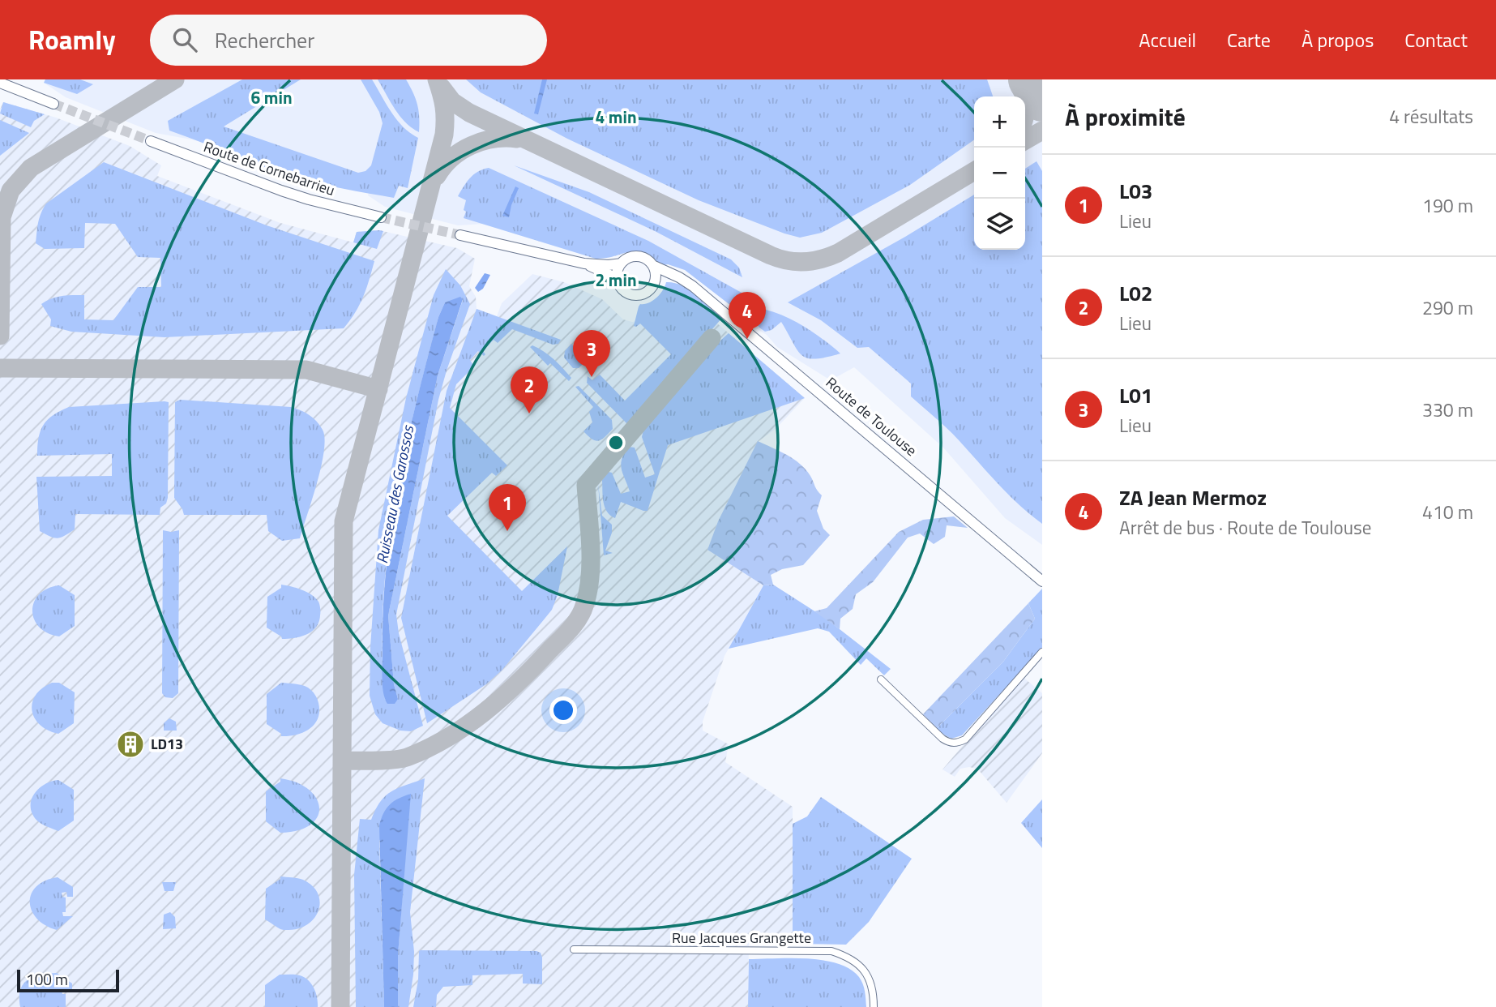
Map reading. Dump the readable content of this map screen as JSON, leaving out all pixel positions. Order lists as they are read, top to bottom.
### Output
{
  "streets": {
    "main road": ["Route de Cornebarrieu", "Route de Toulouse"],
    "street": ["Rue Jacques Grangette"]
  },
  "water": ["Ruisseau des Garossos"],
  "places": {
    "building": ["LD13"]
  },
  "scale_bar": "100 m",
  "page": {
    "header": "Roamly",
    "search": "Rechercher",
    "nav": [
      "Accueil",
      "Carte",
      "À propos",
      "Contact"
    ],
    "heading": ["À proximité", "4 résultats"],
    "map_buttons": ["+", "−"],
    "list": [
      {
        "mark": "1",
        "name": "L03",
        "note": "Lieu",
        "value": "190 m"
      },
      {
        "mark": "2",
        "name": "L02",
        "note": "Lieu",
        "value": "290 m"
      },
      {
        "mark": "3",
        "name": "L01",
        "note": "Lieu",
        "value": "330 m"
      },
      {
        "mark": "4",
        "name": "ZA Jean Mermoz",
        "note": "Arrêt de bus · Route de Toulouse",
        "value": "410 m"
      }
    ],
    "pins": [
      "4",
      "3",
      "2",
      "1"
    ],
    "scale": "100 m"
  },
  "rings": ["6 min", "4 min", "2 min"]
}
